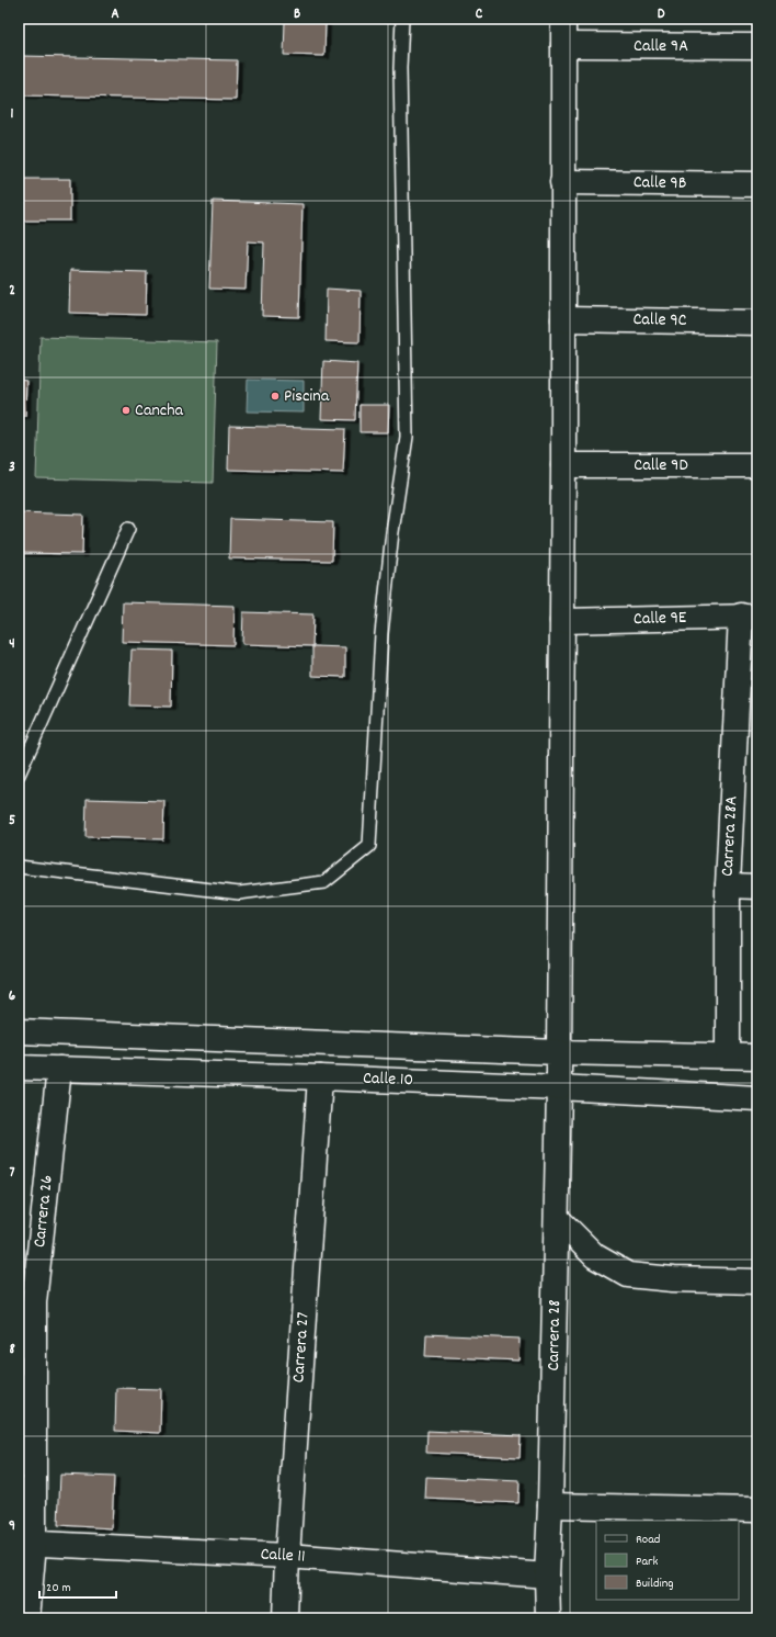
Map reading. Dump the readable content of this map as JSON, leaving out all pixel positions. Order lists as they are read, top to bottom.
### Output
{
  "streets": {
    "street": [
      "Calle 9A",
      "Calle 9B",
      "Calle 9C",
      "Calle 9D",
      "Calle 9E",
      "Carrera 28A",
      "Calle 10",
      "Carrera 26",
      "Carrera 28",
      "Carrera 27",
      "Calle 11"
    ]
  },
  "crossings": [
    ["Calle 9A", "Carrera 28"],
    ["Calle 9B", "Carrera 28"],
    ["Calle 9C", "Carrera 28"],
    ["Calle 9D", "Carrera 28"],
    ["Calle 9E", "Carrera 28A"],
    ["Calle 9E", "Carrera 28"],
    ["Carrera 28A", "Calle 10"],
    ["Calle 10", "Carrera 26"],
    ["Calle 10", "Carrera 28"],
    ["Calle 10", "Carrera 27"],
    ["Carrera 26", "Calle 11"],
    ["Carrera 28", "Calle 11"],
    ["Carrera 27", "Calle 11"]
  ],
  "places": ["Piscina", "Cancha"],
  "legend": ["Road", "Park", "Building"],
  "scale_bar": "20 m",
  "grid": {
    "columns": [
      "A",
      "B",
      "C",
      "D"
    ],
    "rows": [
      "1",
      "2",
      "3",
      "4",
      "5",
      "6",
      "7",
      "8",
      "9"
    ]
  }
}
